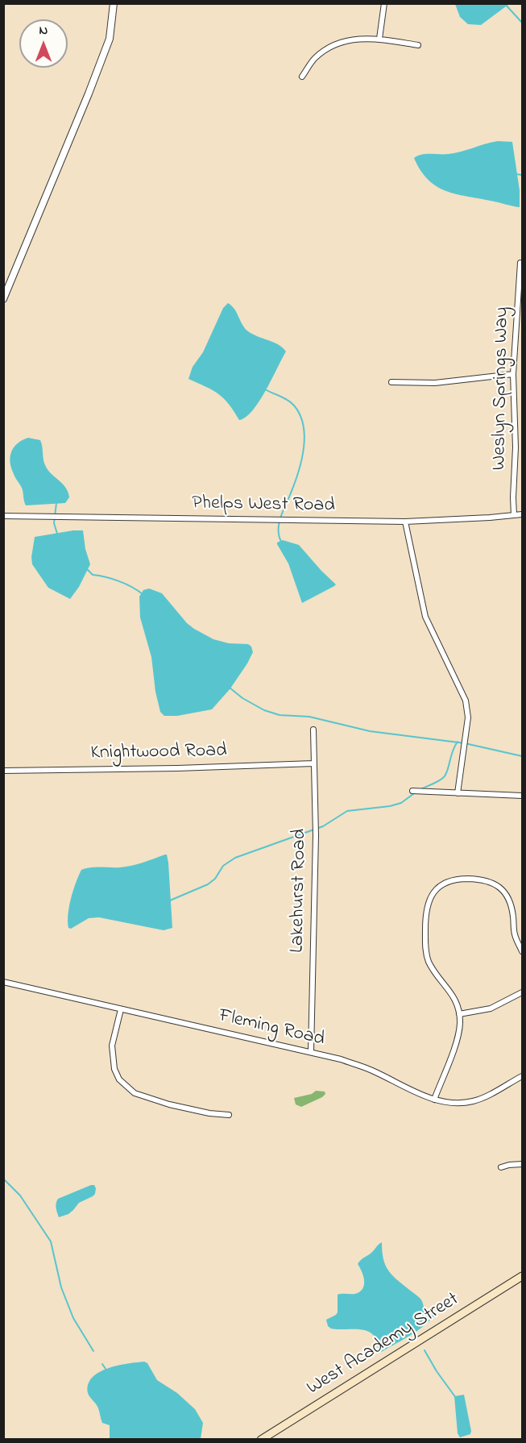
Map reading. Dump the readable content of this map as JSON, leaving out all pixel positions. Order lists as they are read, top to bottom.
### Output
{
  "streets": {
    "main road": ["West Academy Street"],
    "street": [
      "Weslyn Springs Way",
      "Phelps West Road",
      "Knightwood Road",
      "Lakehurst Road",
      "Fleming Road"
    ]
  },
  "crossings": [
    ["Weslyn Springs Way", "Phelps West Road"],
    ["Knightwood Road", "Lakehurst Road"],
    ["Lakehurst Road", "Fleming Road"]
  ],
  "north": "top"
}
